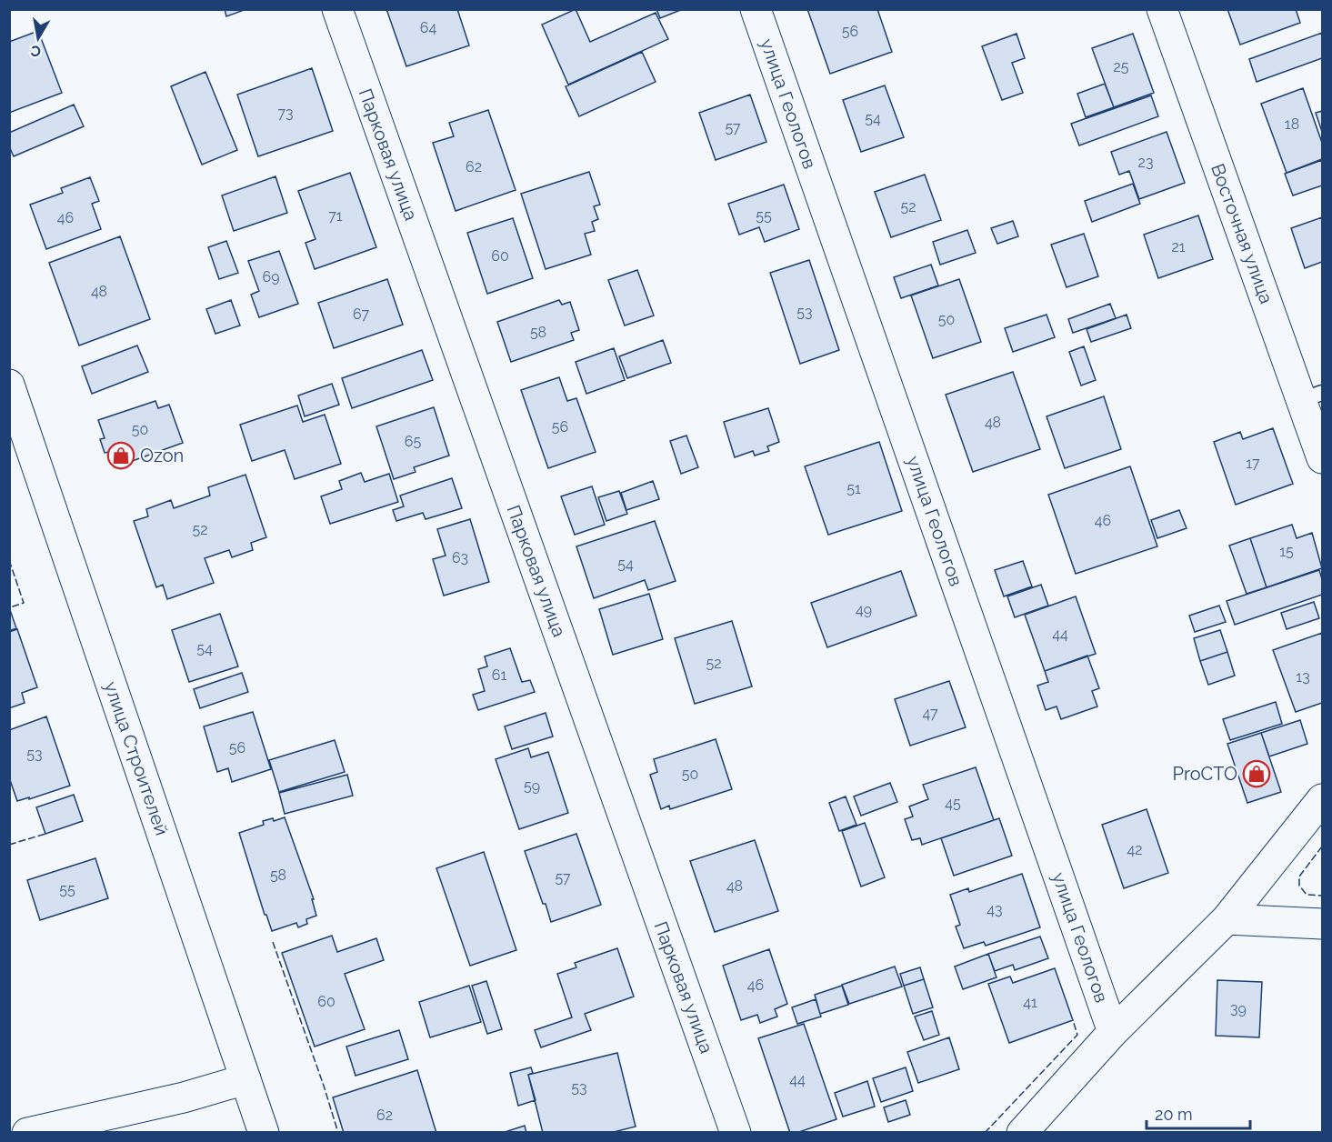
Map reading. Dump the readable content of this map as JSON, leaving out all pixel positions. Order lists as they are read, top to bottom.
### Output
{
  "streets": {
    "street": [
      "улица Геологов",
      "Парковая улица",
      "Восточная улица",
      "улица Строителей"
    ]
  },
  "places": {
    "shop": ["Ozon", "ProСТО"]
  },
  "house_numbers": [
    "64",
    "56",
    "25",
    "73",
    "54",
    "18",
    "57",
    "23",
    "62",
    "52",
    "71",
    "55",
    "46",
    "21",
    "60",
    "69",
    "48",
    "53",
    "67",
    "50",
    "58",
    "48",
    "56",
    "50",
    "65",
    "17",
    "51",
    "46",
    "52",
    "15",
    "63",
    "54",
    "49",
    "44",
    "54",
    "52",
    "61",
    "13",
    "47",
    "56",
    "53",
    "50",
    "59",
    "45",
    "42",
    "58",
    "57",
    "48",
    "55",
    "43",
    "46",
    "60",
    "41",
    "39",
    "44",
    "53",
    "62"
  ],
  "scale_bar": "20 m",
  "north": "bottom"
}
